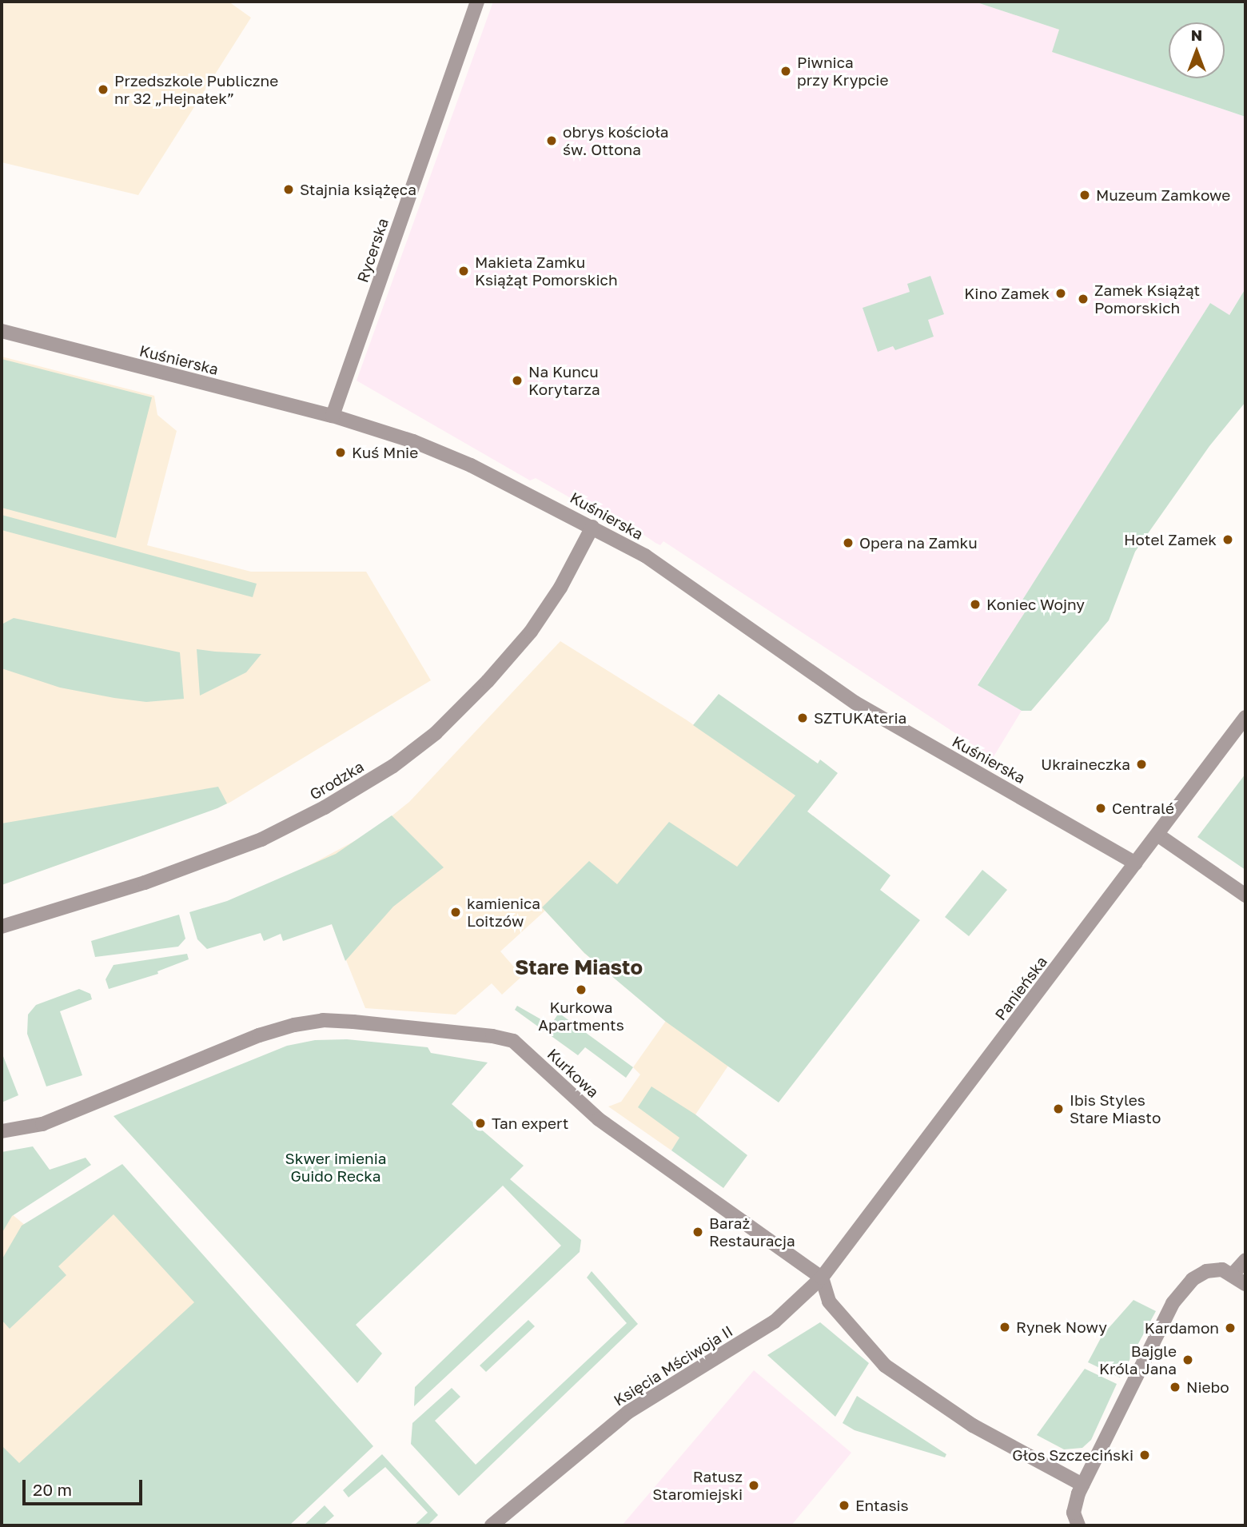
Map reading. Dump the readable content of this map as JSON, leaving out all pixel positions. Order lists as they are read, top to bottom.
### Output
{
  "streets": {
    "street": [
      "Rycerska",
      "Kuśnierska",
      "Grodzka",
      "Panieńska",
      "Kurkowa",
      "Księcia Mściwoja II"
    ]
  },
  "crossings": [
    ["Rycerska", "Kuśnierska"],
    ["Kuśnierska", "Grodzka"],
    ["Kuśnierska", "Panieńska"],
    ["Panieńska", "Kurkowa"],
    ["Panieńska", "Księcia Mściwoja II"],
    ["Kurkowa", "Księcia Mściwoja II"]
  ],
  "districts": ["Stare Miasto"],
  "parks": ["Skwer imienia Guido Recka"],
  "places": [
    "Piwnica przy Krypcie",
    "Przedszkole Publiczne nr 32 „Hejnałek”",
    "obrys kościoła św. Ottona",
    "Stajnia książęca",
    "Muzeum Zamkowe",
    "Makieta Zamku Książąt Pomorskich",
    "Kino Zamek",
    "Zamek Książąt Pomorskich",
    "Na Kuncu Korytarza",
    "Kuś Mnie",
    "Hotel Zamek",
    "Opera na Zamku",
    "Koniec Wojny",
    "SZTUKAteria",
    "Ukraineczka",
    "Centralé",
    "kamienica Loitzów",
    "Kurkowa Apartments",
    "Ibis Styles Stare Miasto",
    "Tan expert",
    "Baraż Restauracja",
    "Rynek Nowy",
    "Kardamon",
    "Bajgle Króla Jana",
    "Niebo",
    "Głos Szczeciński",
    "Ratusz Staromiejski",
    "Entasis"
  ],
  "scale_bar": "20 m",
  "north": "top"
}
